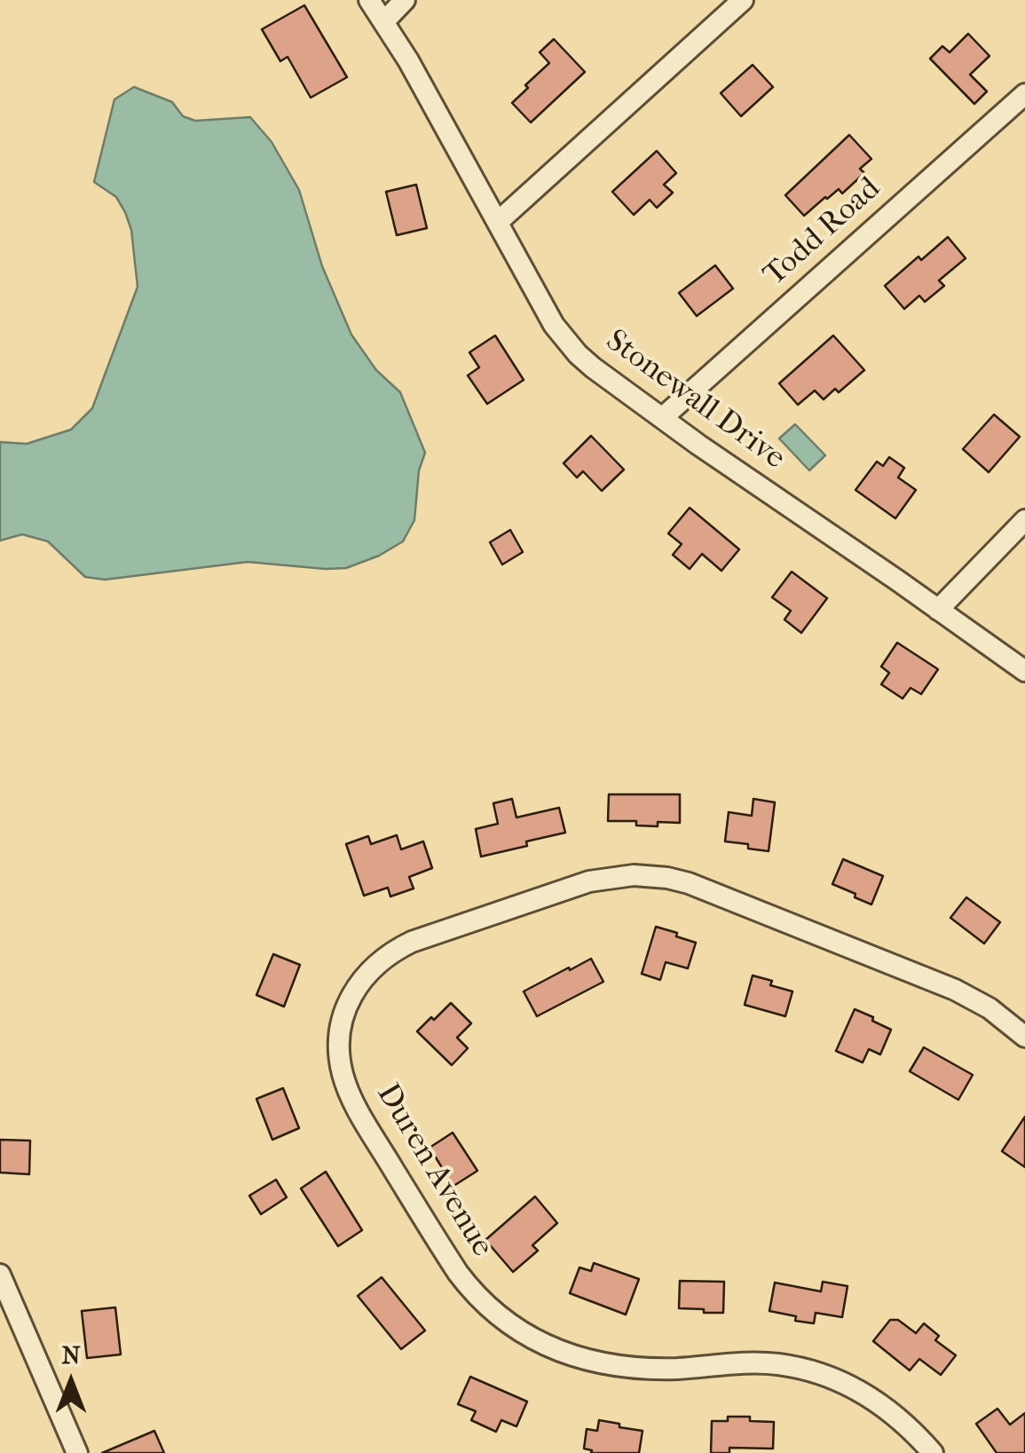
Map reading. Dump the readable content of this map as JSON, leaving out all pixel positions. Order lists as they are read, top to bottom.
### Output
{
  "streets": {
    "street": ["Todd Road", "Stonewall Drive", "Duren Avenue"]
  },
  "crossings": [
    ["Todd Road", "Stonewall Drive"]
  ],
  "north": "top"
}
